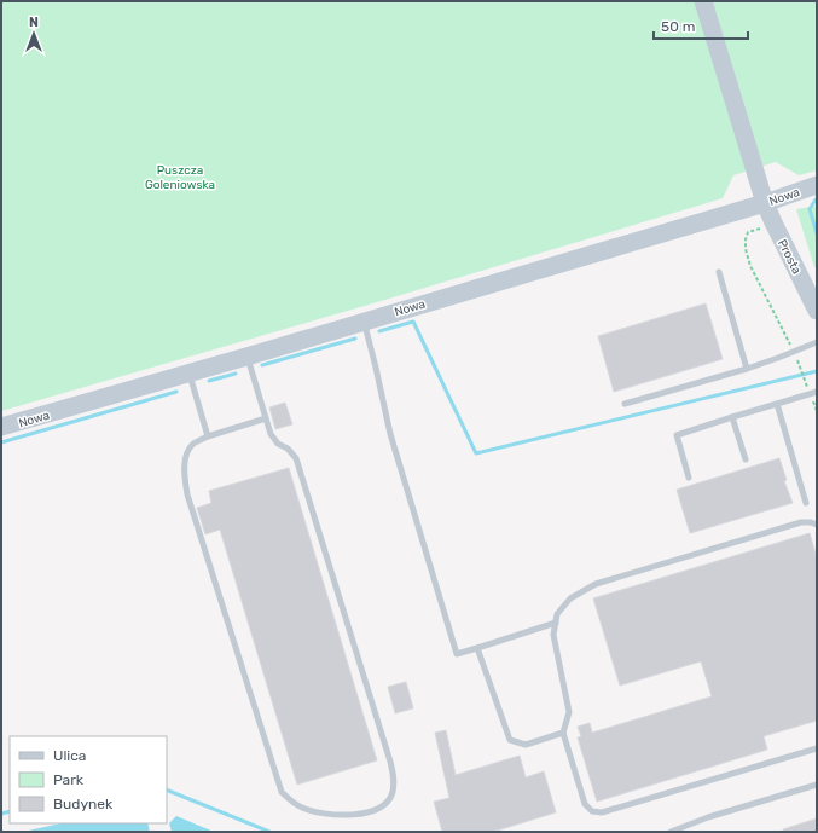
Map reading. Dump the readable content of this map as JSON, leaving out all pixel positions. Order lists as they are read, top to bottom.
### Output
{
  "streets": {
    "street": ["Nowa", "Prosta"]
  },
  "crossings": [
    ["Nowa", "Prosta"]
  ],
  "parks": ["Puszcza Goleniowska"],
  "legend": ["Ulica", "Park", "Budynek"],
  "scale_bar": "50 m",
  "north": "top"
}
